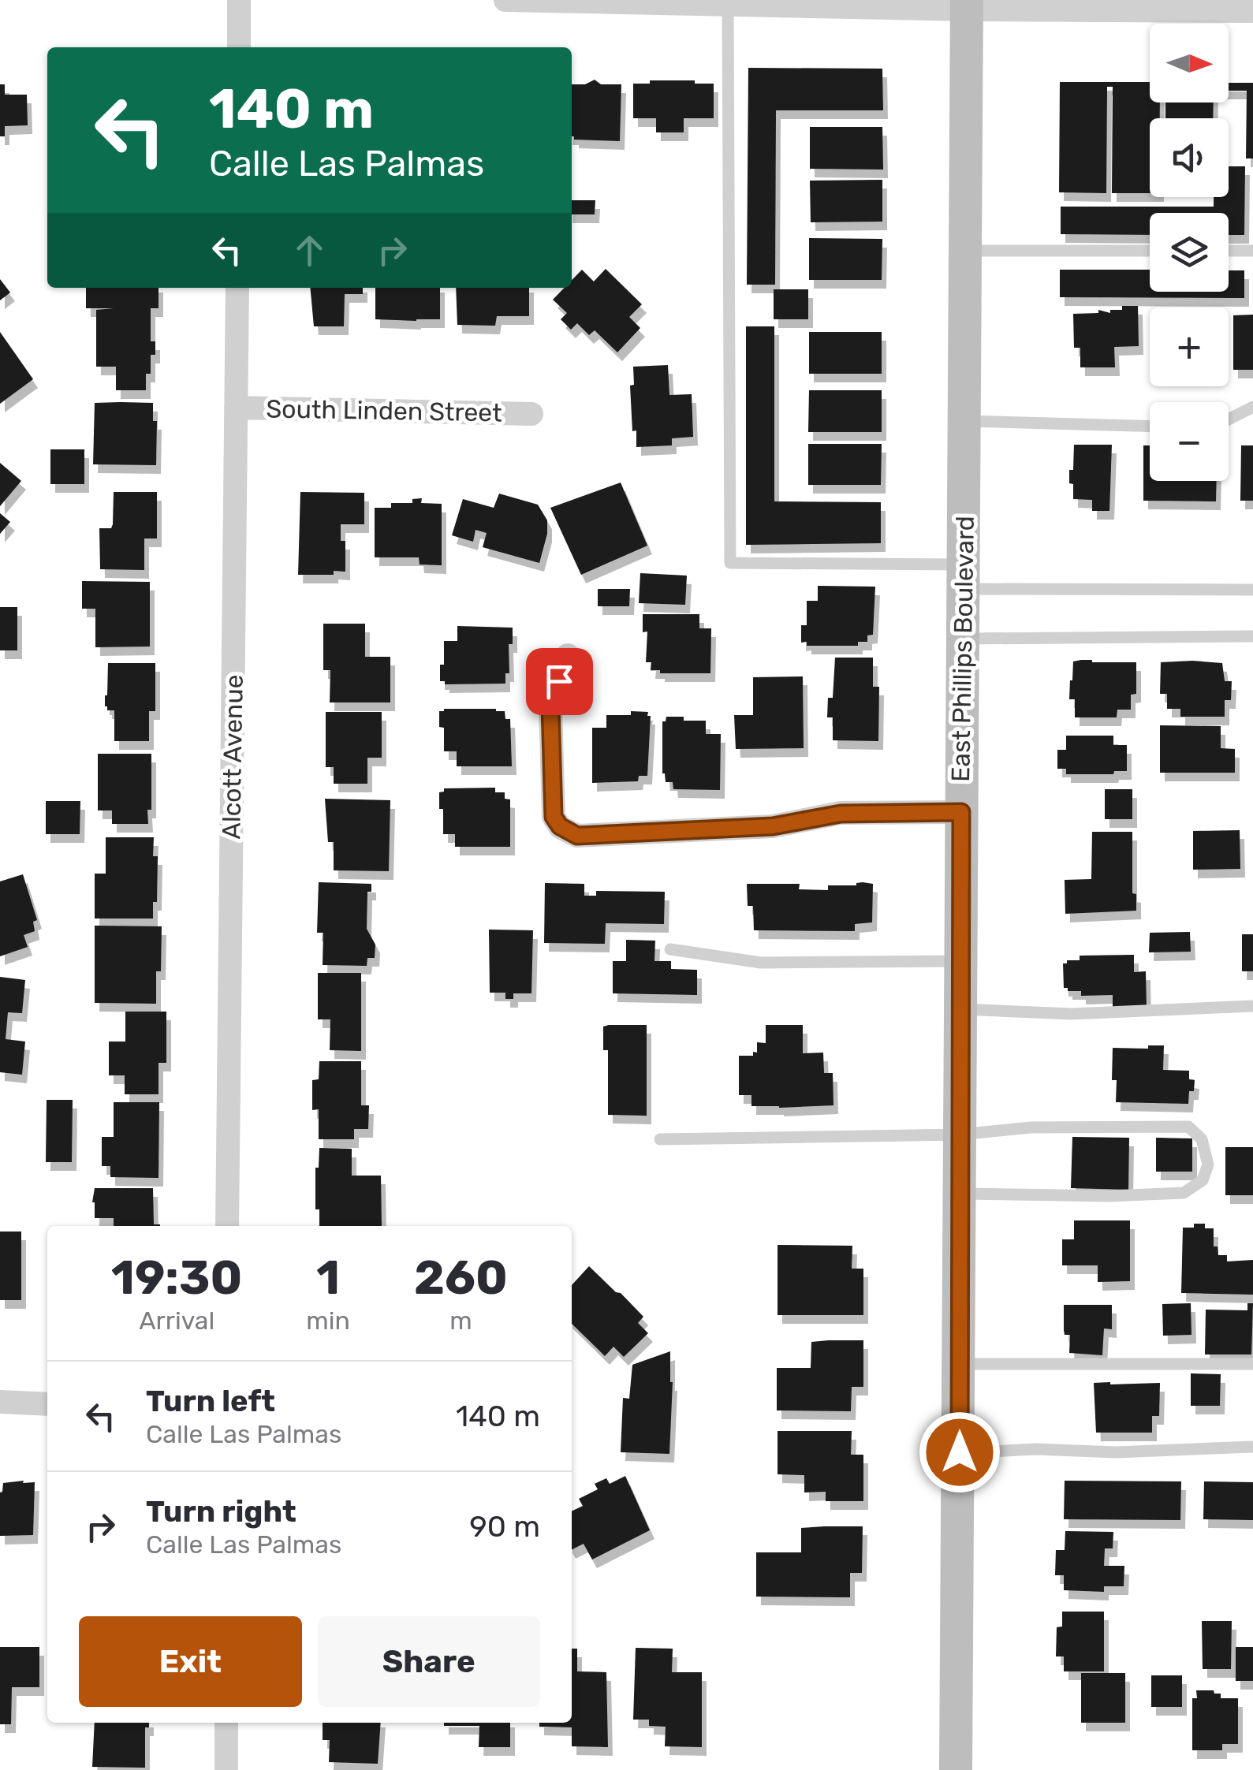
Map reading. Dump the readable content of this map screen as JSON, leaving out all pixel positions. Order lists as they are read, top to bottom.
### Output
{
  "streets": {
    "street": ["South Linden Street", "East Phillips Boulevard", "Alcott Avenue"]
  },
  "crossings": [
    ["South Linden Street", "Alcott Avenue"]
  ],
  "north": "right",
  "page": {
    "map_buttons": ["+", "−"],
    "turn": ["140 m", "Calle Las Palmas"],
    "eta": [
      "19:30",
      "Arrival",
      "1",
      "min",
      "260",
      "m"
    ],
    "list": [
      {
        "name": "Turn left",
        "note": "Calle Las Palmas",
        "value": "140 m"
      },
      {
        "name": "Turn right",
        "note": "Calle Las Palmas",
        "value": "90 m"
      }
    ],
    "buttons": ["Exit", "Share"]
  }
}
